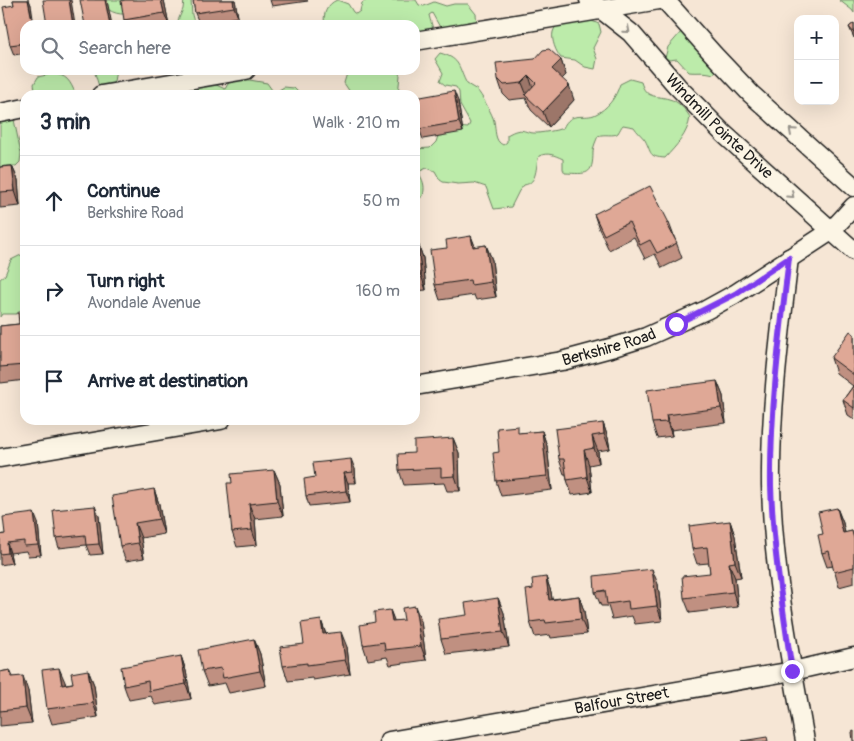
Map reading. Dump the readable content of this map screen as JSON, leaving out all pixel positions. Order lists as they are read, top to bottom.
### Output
{
  "streets": {
    "street": ["Windmill Pointe Drive", "Berkshire Road", "Balfour Street"]
  },
  "crossings": [
    ["Windmill Pointe Drive", "Berkshire Road"]
  ],
  "page": {
    "map_buttons": ["+", "−"],
    "search": "Search here",
    "heading": ["3 min", "Walk · 210 m"],
    "list": [
      ["Continue", "Berkshire Road", "50 m"],
      ["Turn right", "Avondale Avenue", "160 m"],
      "Arrive at destination"
    ]
  }
}
